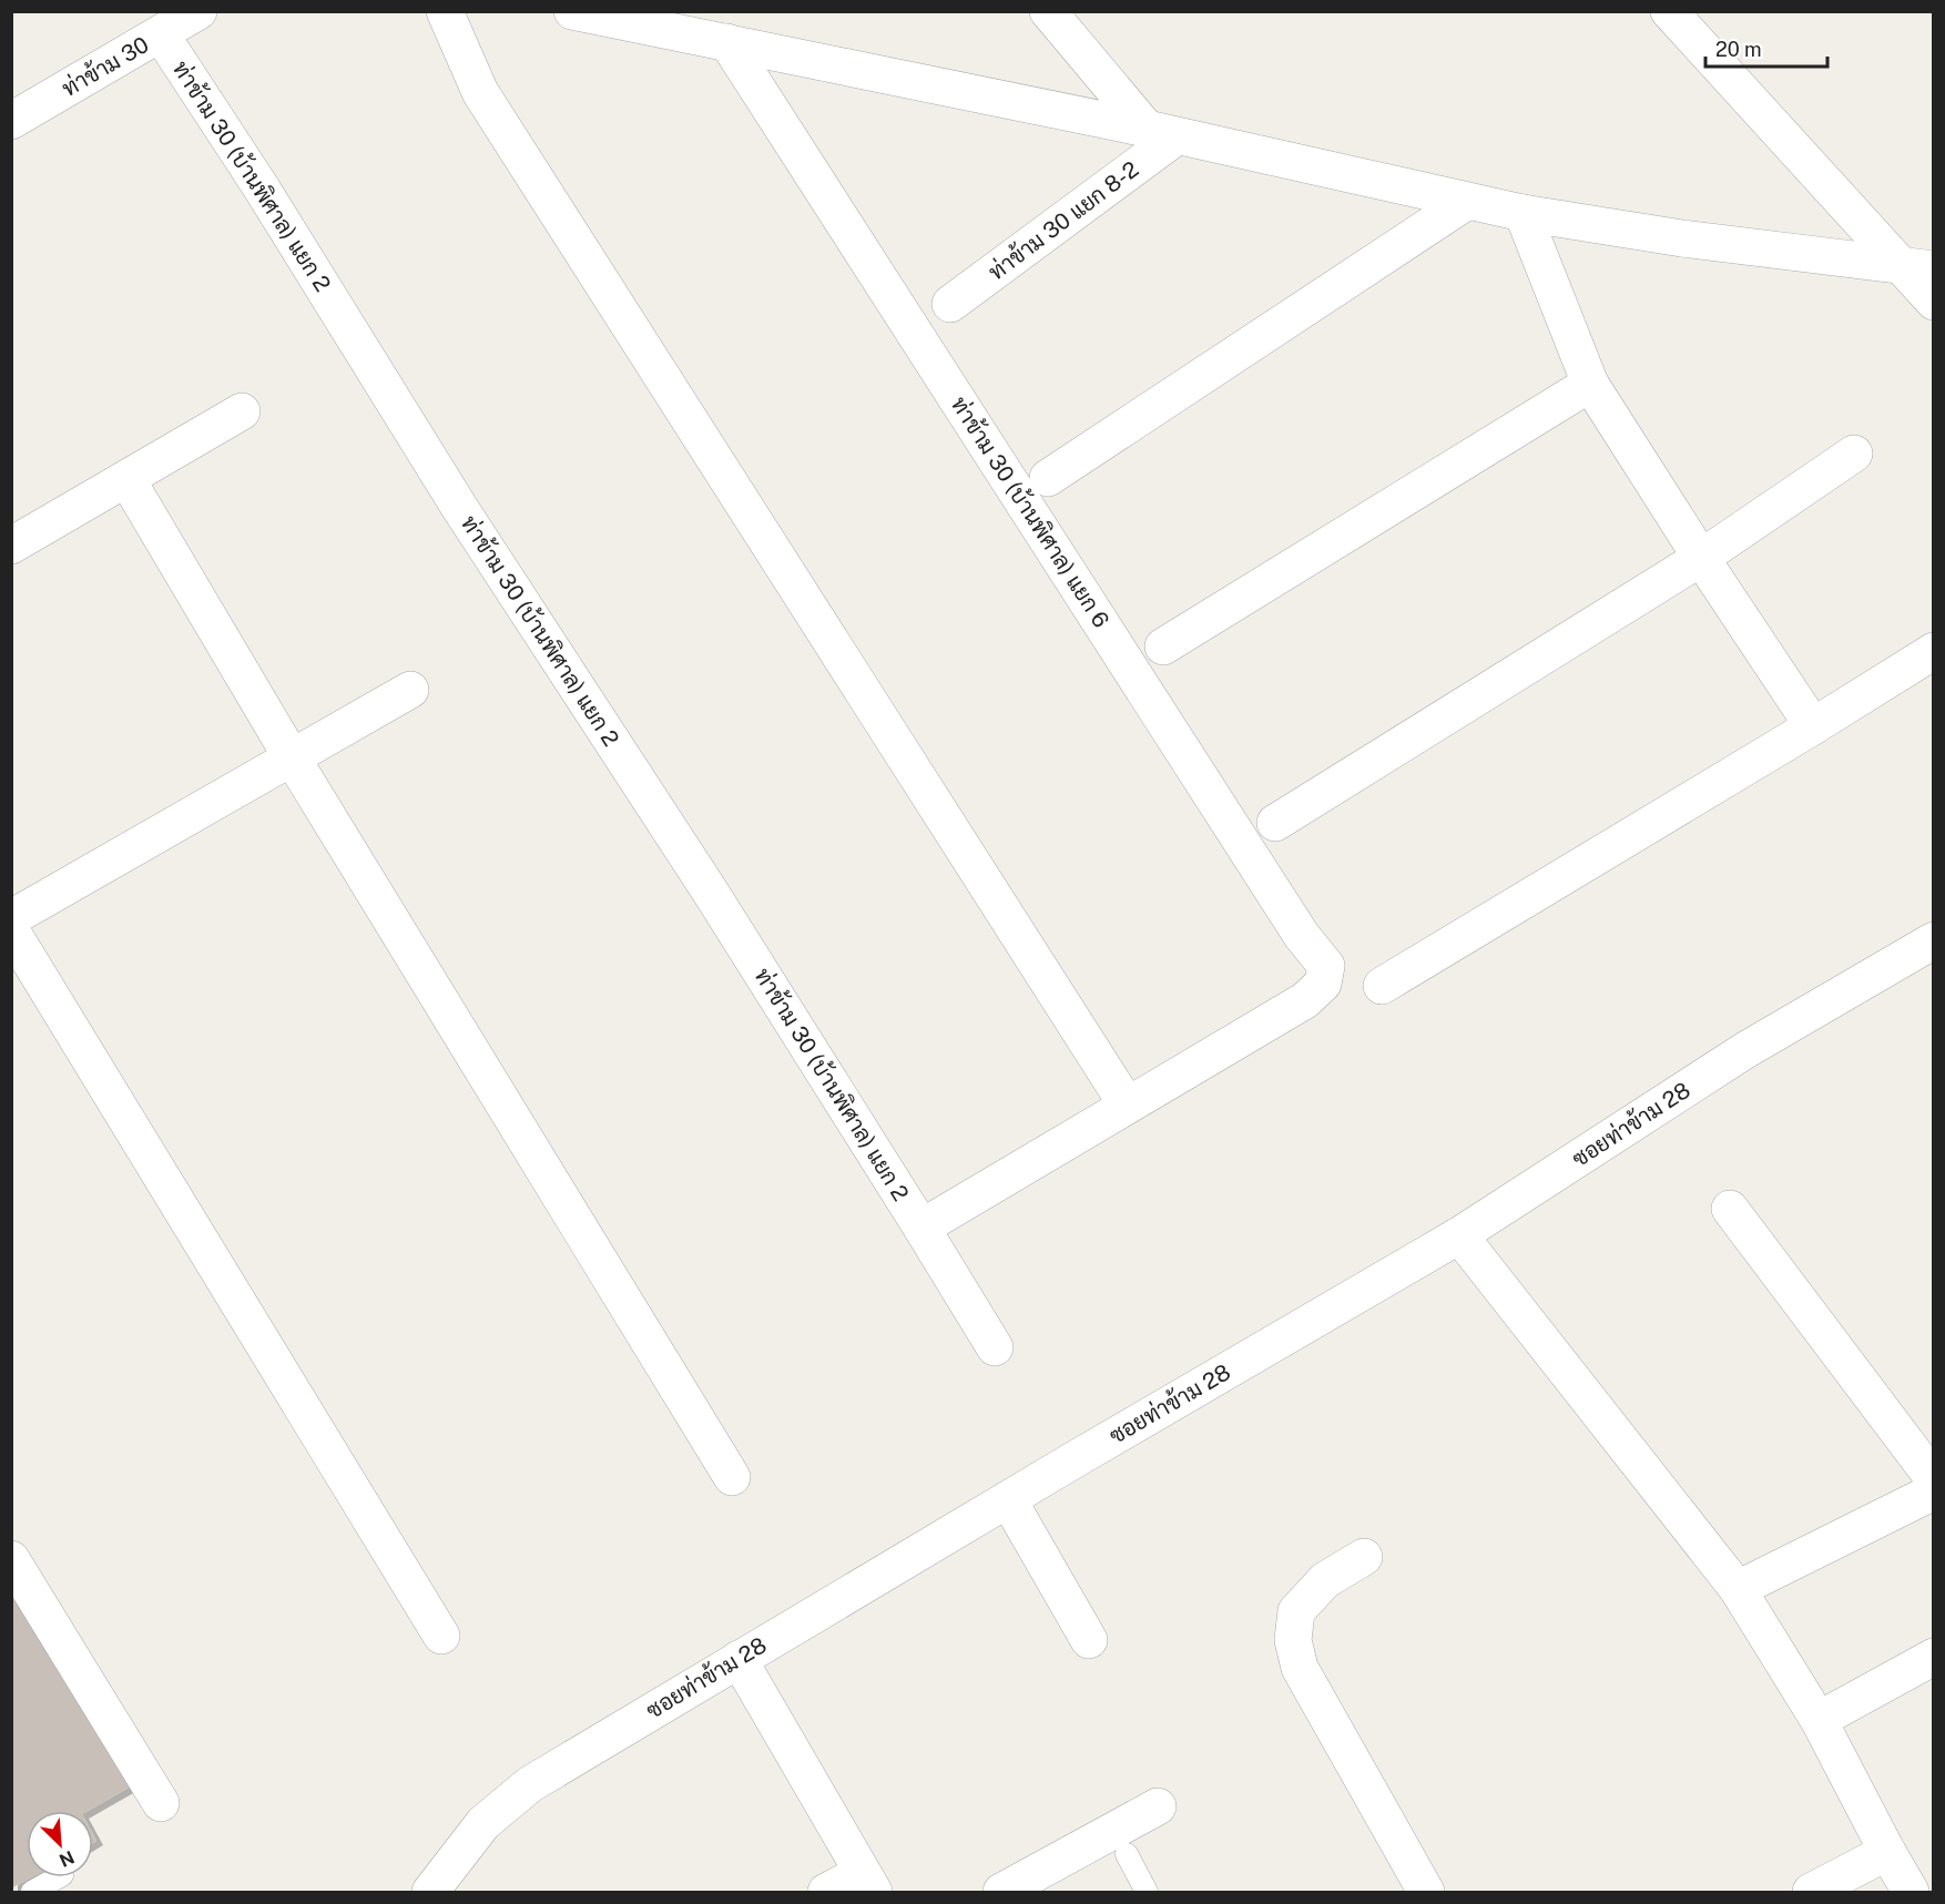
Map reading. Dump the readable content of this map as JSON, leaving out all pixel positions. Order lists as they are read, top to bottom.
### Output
{
  "streets": {
    "street": [
      "ท่าข้าม 30",
      "ท่าข้าม 30 (บ้านพิศาล) แยก 2",
      "ท่าข้าม 30 แยก 8-2",
      "ท่าข้าม 30 (บ้านพิศาล) แยก 6",
      "ซอยท่าข้าม 28"
    ]
  },
  "crossings": [
    ["ท่าข้าม 30", "ท่าข้าม 30 (บ้านพิศาล) แยก 2"]
  ],
  "scale_bar": "20 m",
  "north": "bottom right"
}
